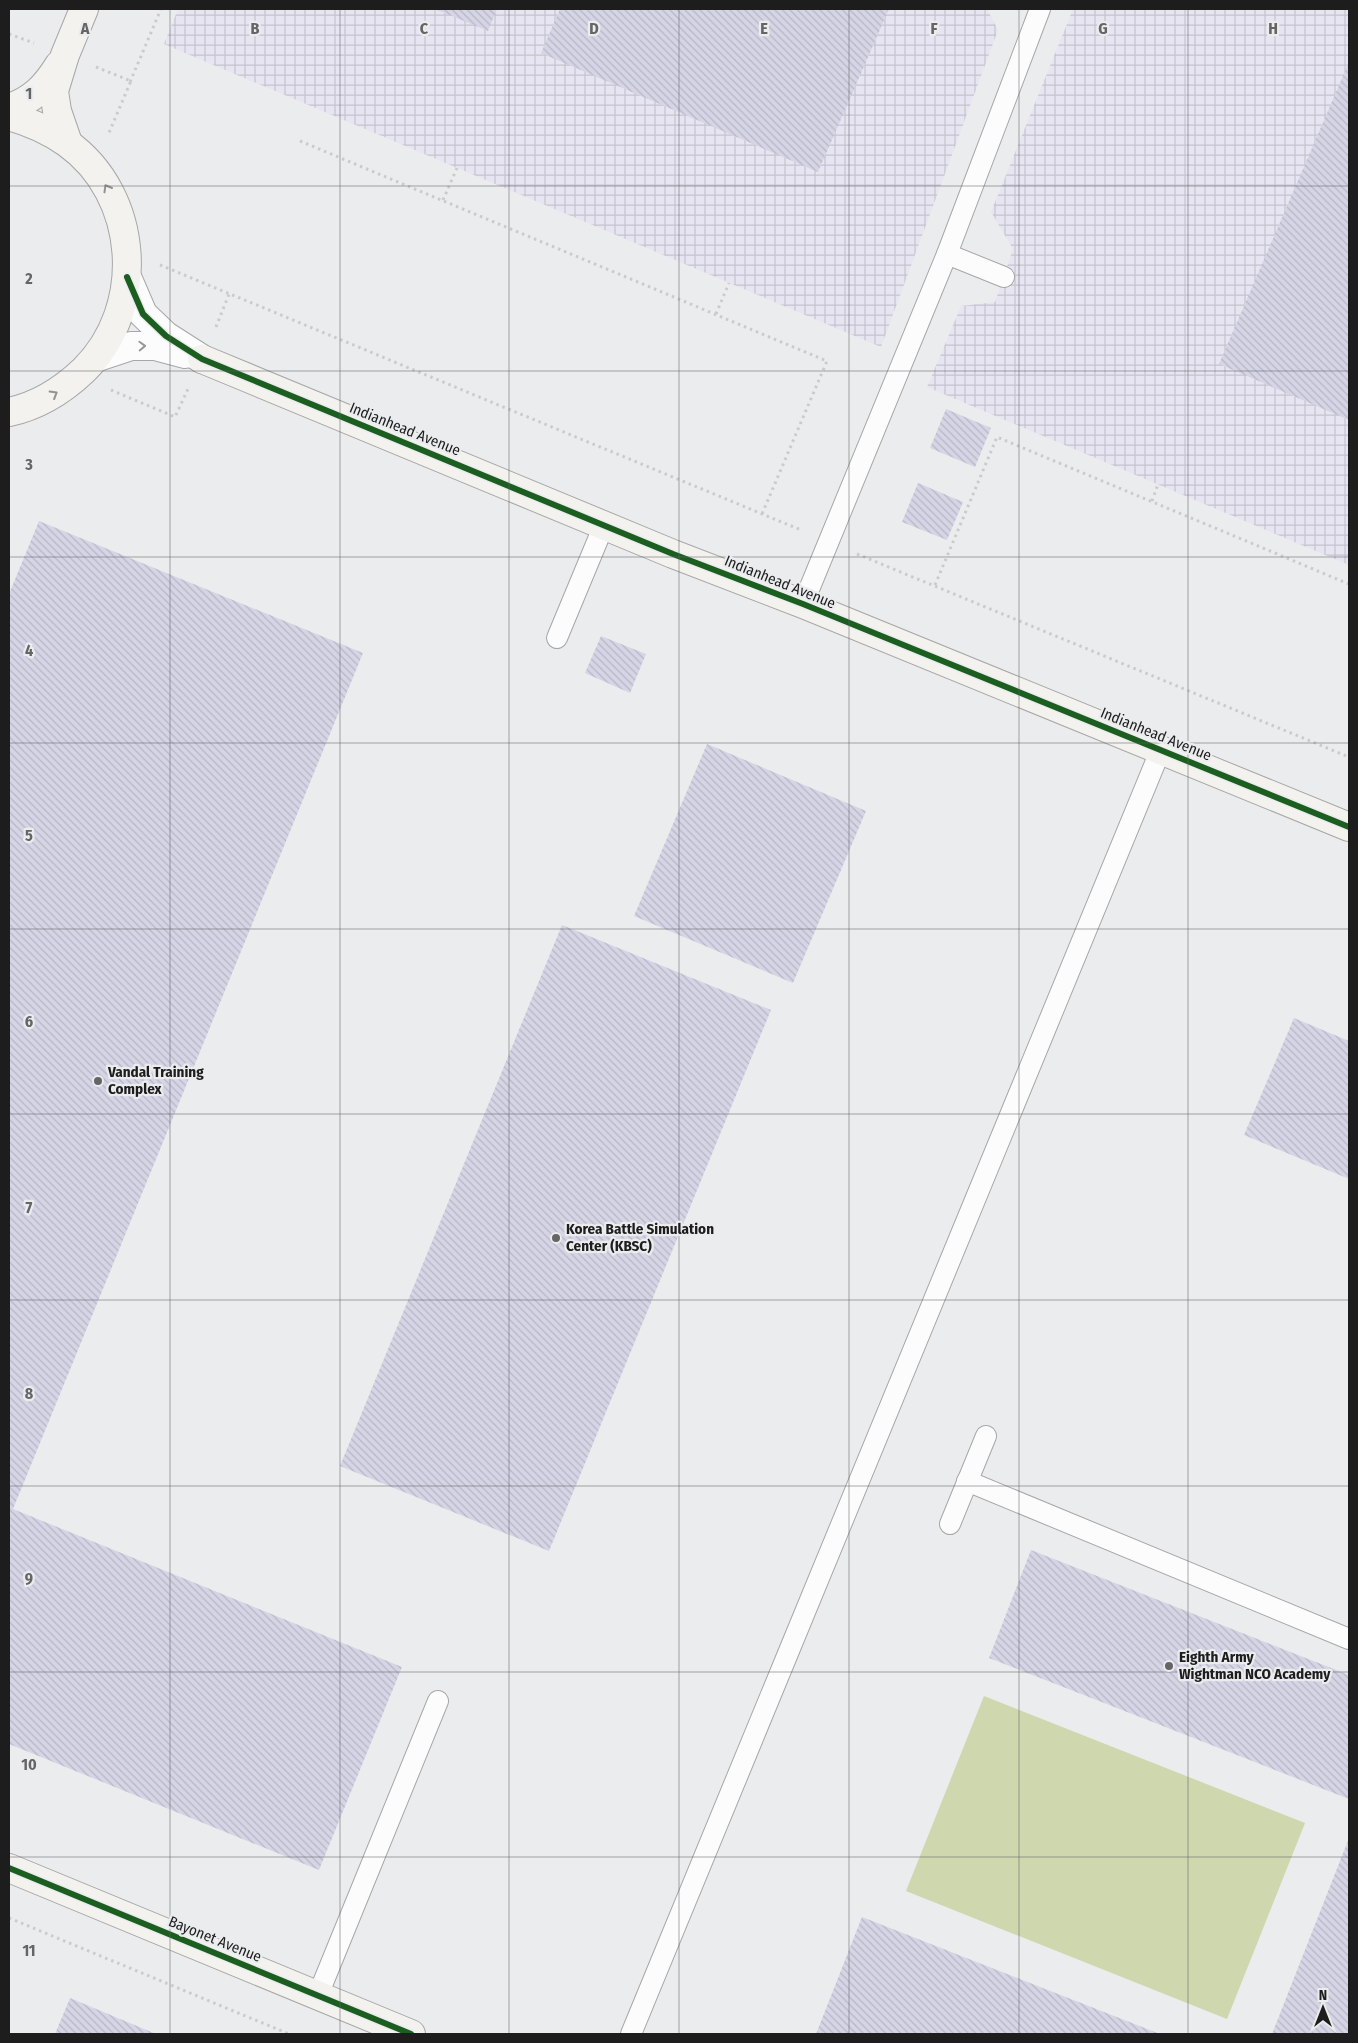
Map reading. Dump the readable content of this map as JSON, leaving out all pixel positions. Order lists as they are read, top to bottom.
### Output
{
  "streets": {
    "main road": ["Indianhead Avenue", "Bayonet Avenue"]
  },
  "places": ["Vandal Training Complex", "Korea Battle Simulation Center (KBSC)", "Eighth Army Wightman NCO Academy"],
  "north": "top",
  "grid": {
    "columns": [
      "A",
      "B",
      "C",
      "D",
      "E",
      "F",
      "G",
      "H"
    ],
    "rows": [
      "1",
      "2",
      "3",
      "4",
      "5",
      "6",
      "7",
      "8",
      "9",
      "10",
      "11"
    ]
  }
}
